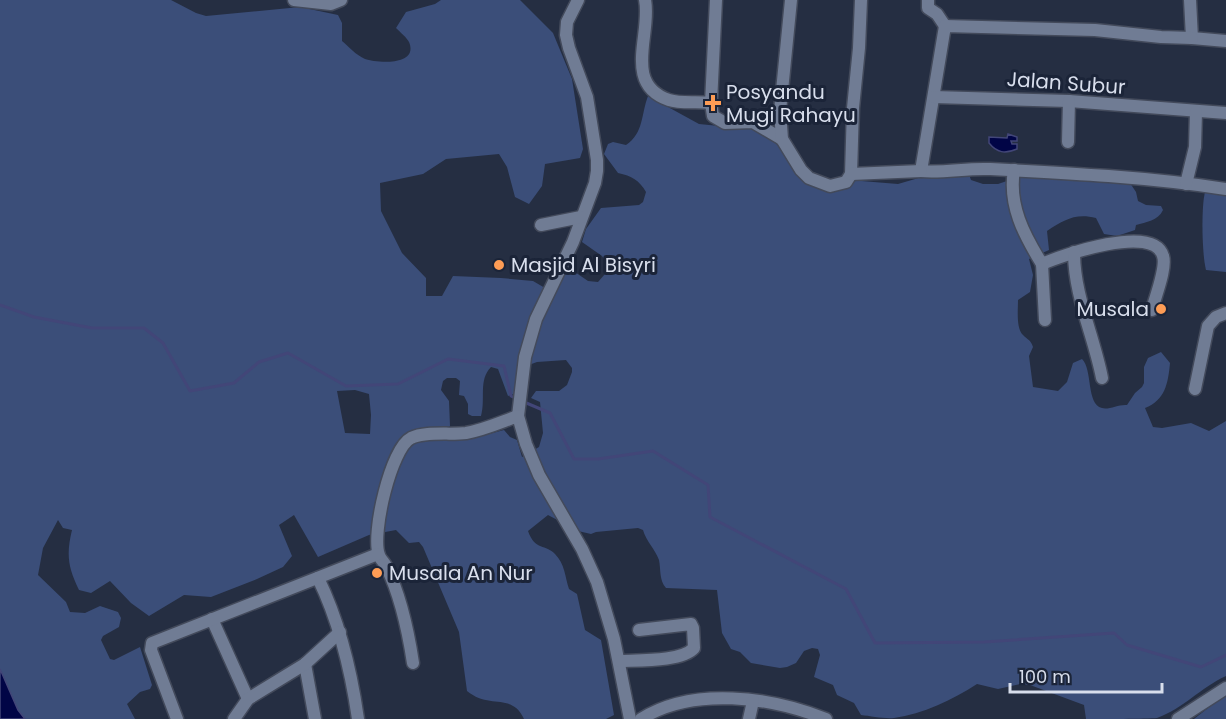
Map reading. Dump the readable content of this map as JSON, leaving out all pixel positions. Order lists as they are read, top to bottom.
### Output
{
  "streets": {
    "street": ["Jalan Subur"]
  },
  "places": {
    "health": ["Posyandu Mugi Rahayu"],
    "other": ["Masjid Al Bisyri", "Musala", "Musala An Nur"]
  },
  "scale_bar": "100 m"
}
